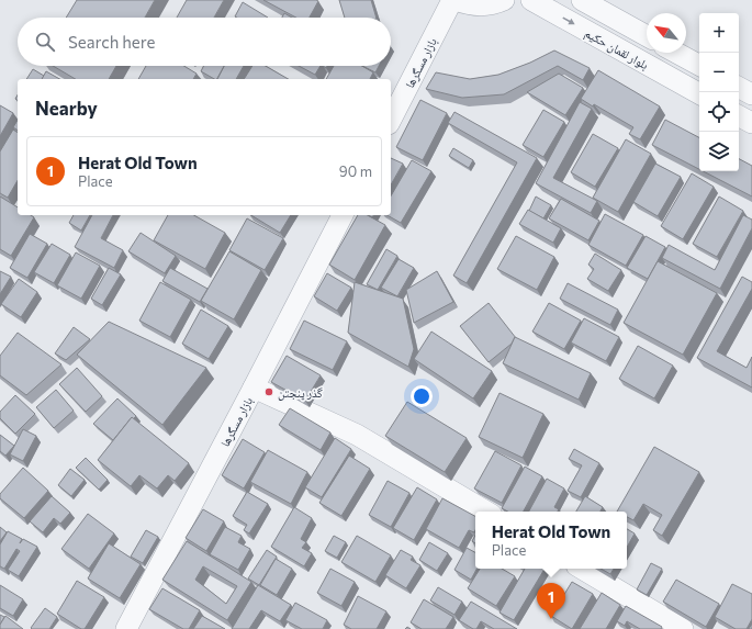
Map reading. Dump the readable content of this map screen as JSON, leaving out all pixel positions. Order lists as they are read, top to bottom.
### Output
{
  "streets": {
    "street": ["بلوار لقمان حکیم", "بازار مسگرها"]
  },
  "places": ["گذر پنجتن"],
  "north": "top left",
  "page": {
    "map_buttons": ["+", "−"],
    "search": "Search here",
    "heading": "Nearby",
    "list": [
      {
        "mark": "1",
        "name": "Herat Old Town",
        "note": "Place",
        "value": "90 m"
      }
    ],
    "popup": ["Herat Old Town", "Place"],
    "pins": "1"
  }
}
